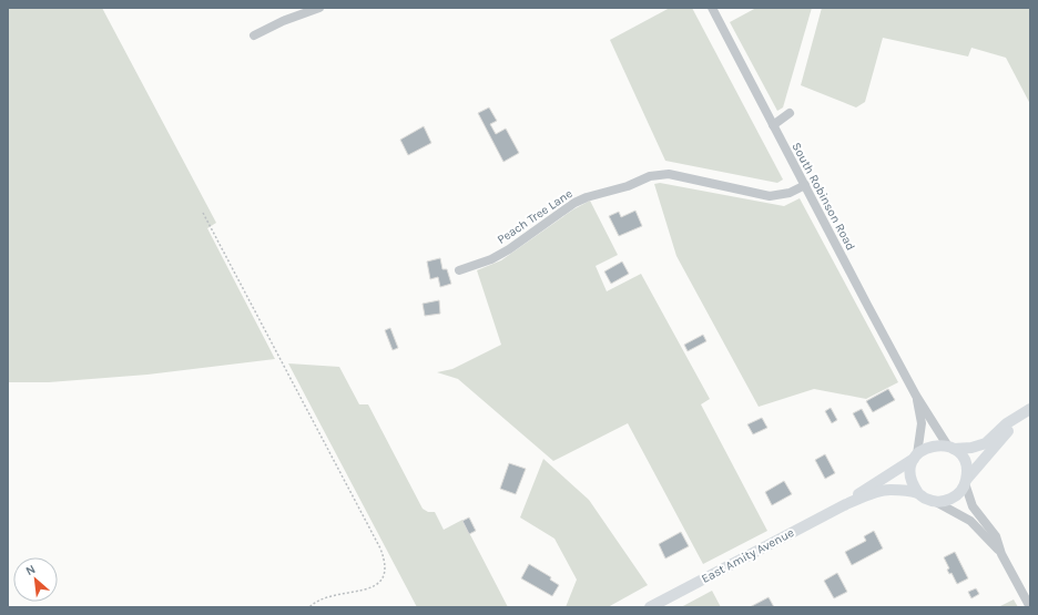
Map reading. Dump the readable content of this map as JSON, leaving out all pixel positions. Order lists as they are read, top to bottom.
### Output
{
  "streets": {
    "main road": ["East Amity Avenue"],
    "street": ["South Robinson Road", "Peach Tree Lane"]
  },
  "crossings": [
    ["South Robinson Road", "Peach Tree Lane"],
    ["South Robinson Road", "East Amity Avenue"]
  ],
  "north": "top left"
}
